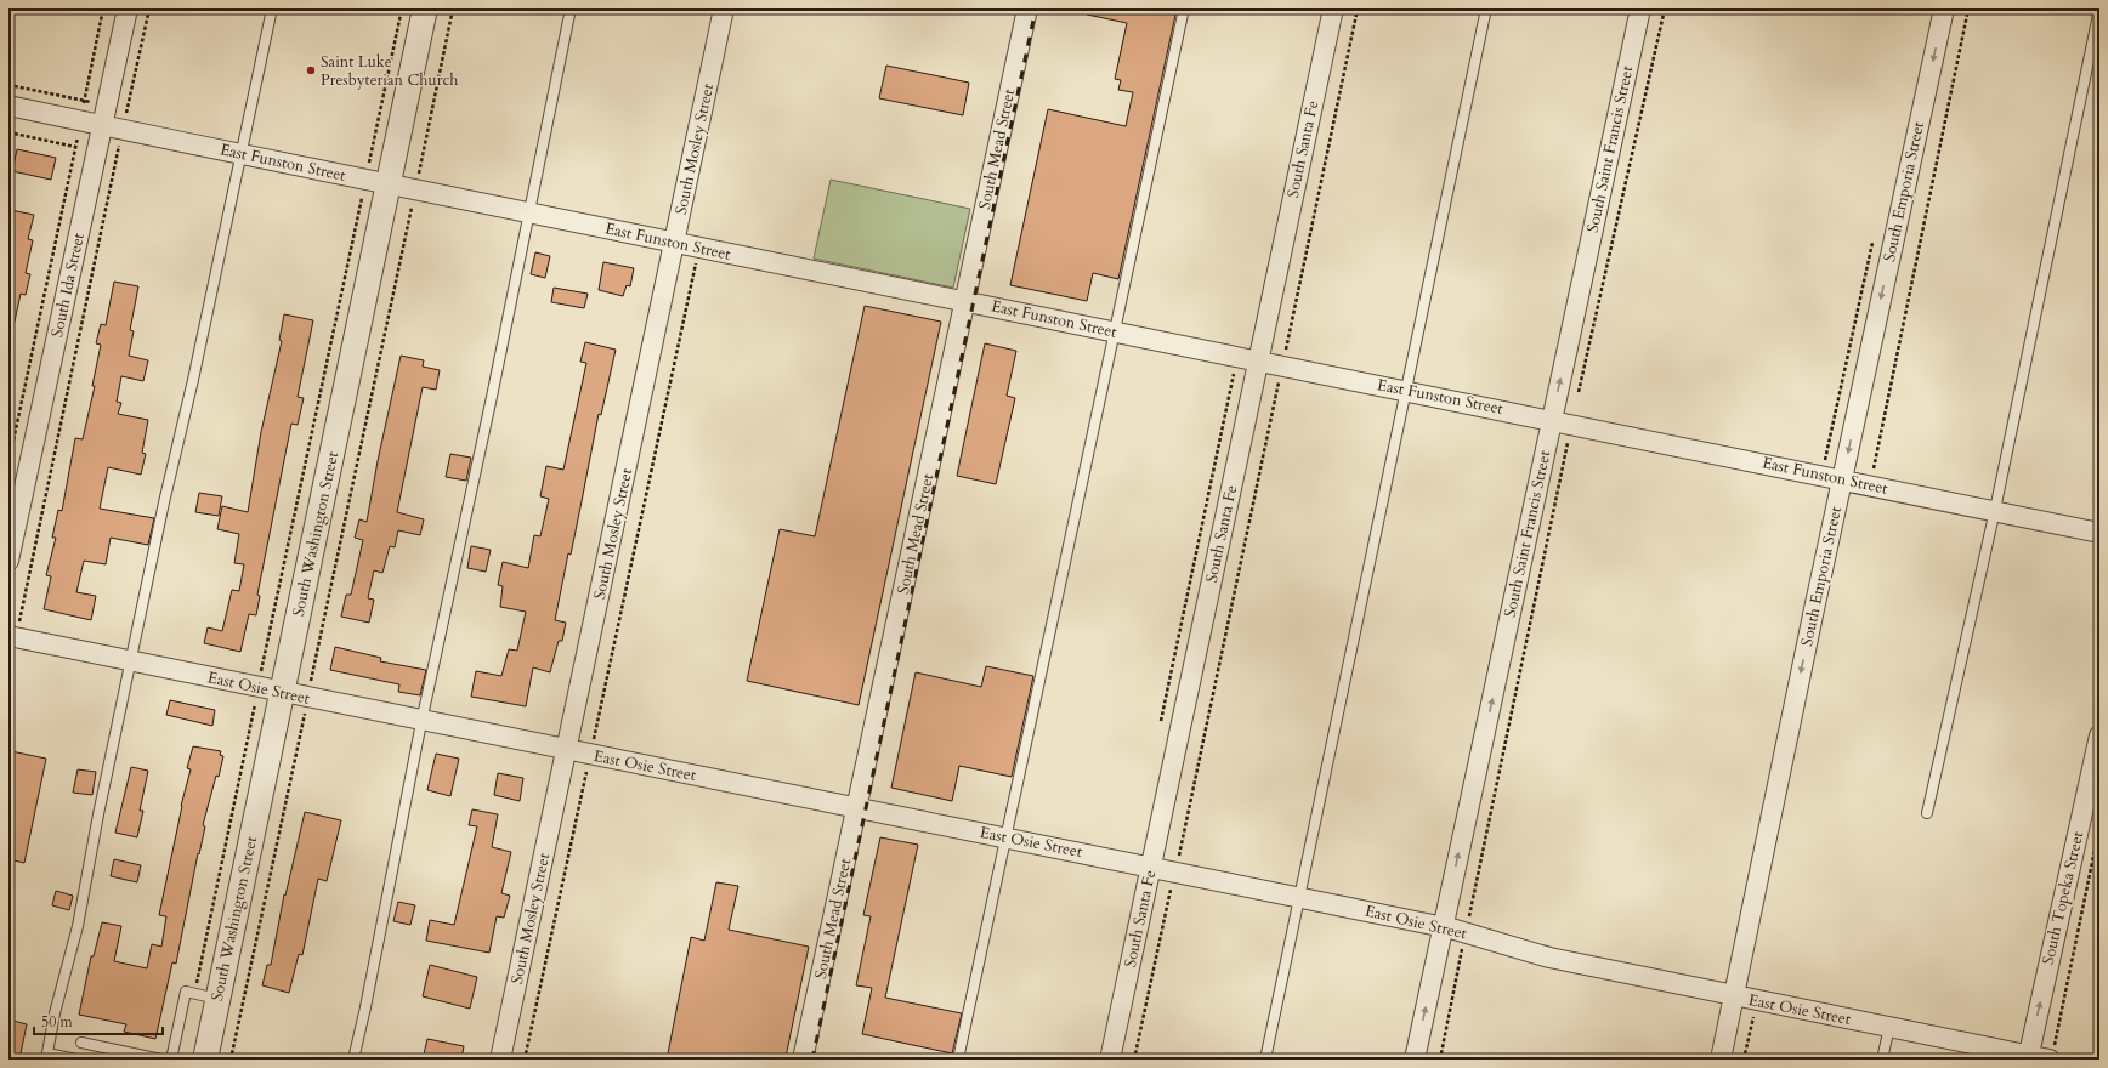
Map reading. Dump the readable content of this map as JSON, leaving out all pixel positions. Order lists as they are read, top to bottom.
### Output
{
  "streets": {
    "street": [
      "South Mosley Street",
      "South Mead Street",
      "South Santa Fe",
      "South Saint Francis Street",
      "East Funston Street",
      "South Emporia Street",
      "South Ida Street",
      "South Washington Street",
      "East Osie Street",
      "South Topeka Street"
    ]
  },
  "crossings": [
    ["South Mosley Street", "East Funston Street"],
    ["South Mosley Street", "East Osie Street"],
    ["South Mead Street", "East Funston Street"],
    ["South Mead Street", "East Osie Street"],
    ["South Santa Fe", "East Funston Street"],
    ["South Santa Fe", "East Osie Street"],
    ["South Saint Francis Street", "East Funston Street"],
    ["South Saint Francis Street", "East Osie Street"],
    ["East Funston Street", "South Emporia Street"],
    ["East Funston Street", "South Ida Street"],
    ["East Funston Street", "South Washington Street"],
    ["South Emporia Street", "East Osie Street"],
    ["South Washington Street", "East Osie Street"],
    ["East Osie Street", "South Topeka Street"]
  ],
  "one_way": ["South Saint Francis Street", "South Emporia Street", "South Topeka Street"],
  "places": ["Saint Luke Presbyterian Church"],
  "scale_bar": "50 m"
}
